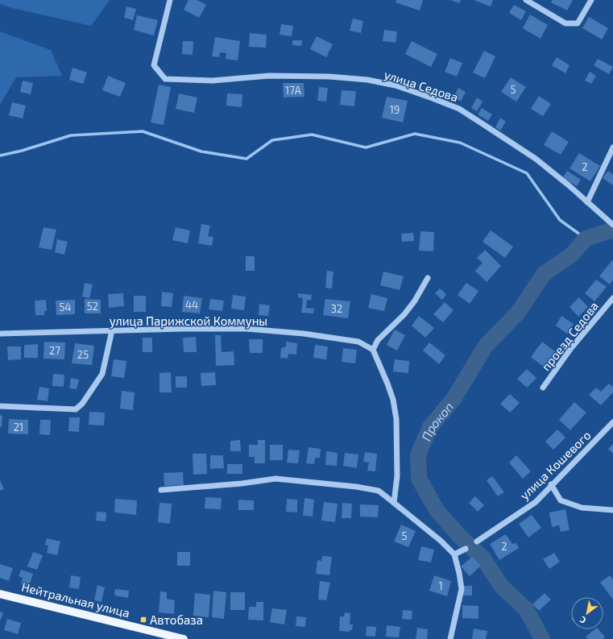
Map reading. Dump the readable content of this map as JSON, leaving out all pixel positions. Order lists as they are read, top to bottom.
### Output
{
  "streets": {
    "main road": ["Нейтральная улица"],
    "street": [
      "улица Седова",
      "улица Парижской Коммуны",
      "проезд Седова",
      "улица Кошевого"
    ]
  },
  "water": ["Прокоп"],
  "places": {
    "transit": ["Автобаза"]
  },
  "house_numbers": [
    "5",
    "17А",
    "19",
    "2",
    "44",
    "52",
    "54",
    "32",
    "27",
    "25",
    "21",
    "5",
    "2",
    "1"
  ],
  "north": "bottom left"
}
